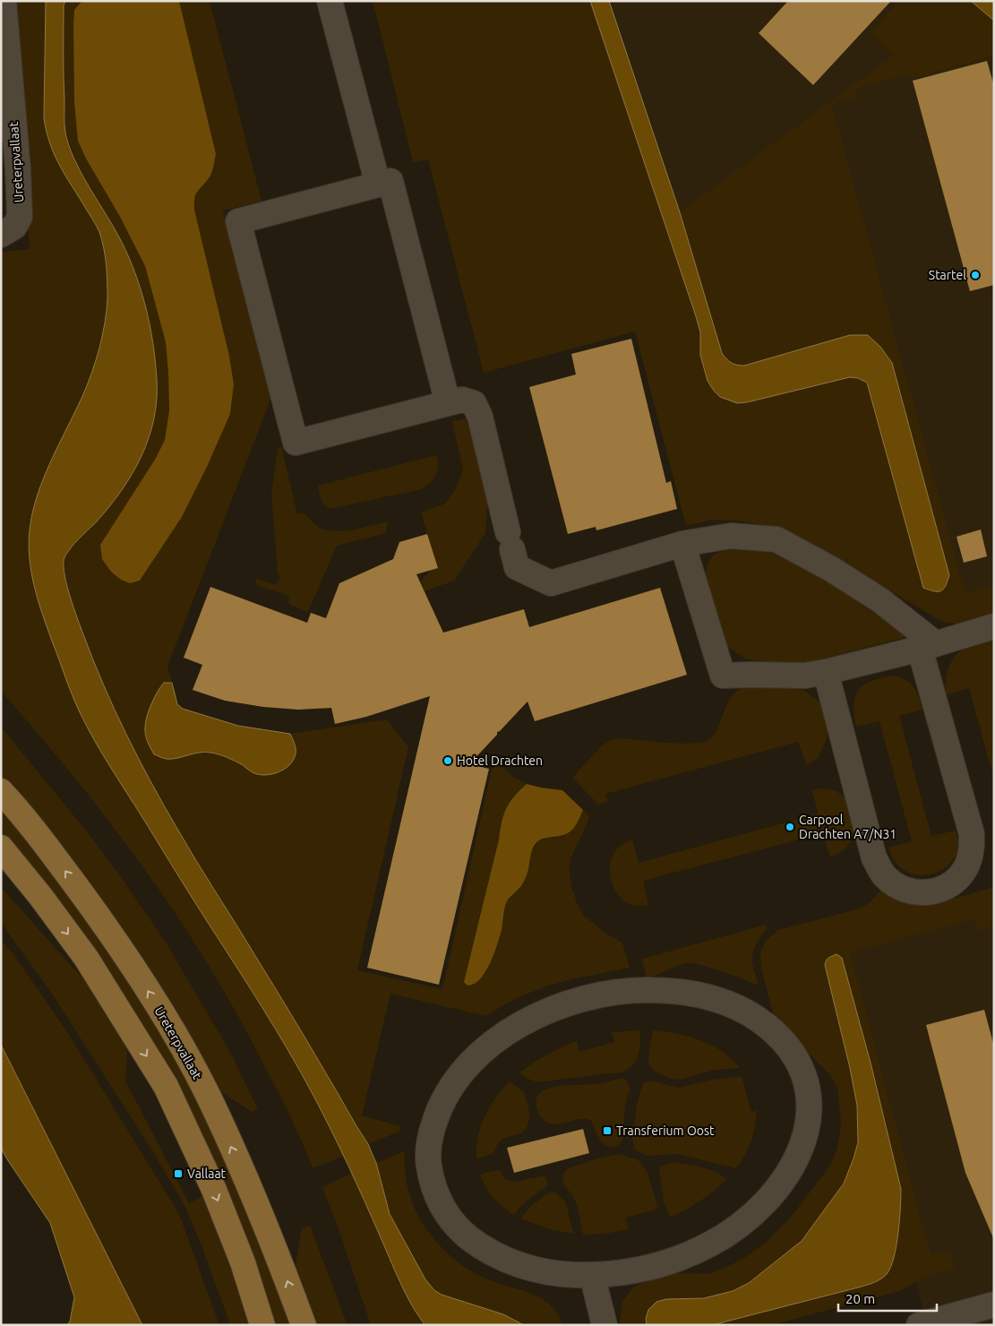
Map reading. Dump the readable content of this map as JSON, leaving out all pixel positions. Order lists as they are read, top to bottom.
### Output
{
  "streets": {
    "main road": ["Ureterpvallaat"]
  },
  "one_way": ["Ureterpvallaat"],
  "places": {
    "other": ["Startel", "Hotel Drachten", "Carpool Drachten A7/N31"],
    "transit": ["Transferium Oost", "Vallaat"]
  },
  "scale_bar": "20 m"
}
